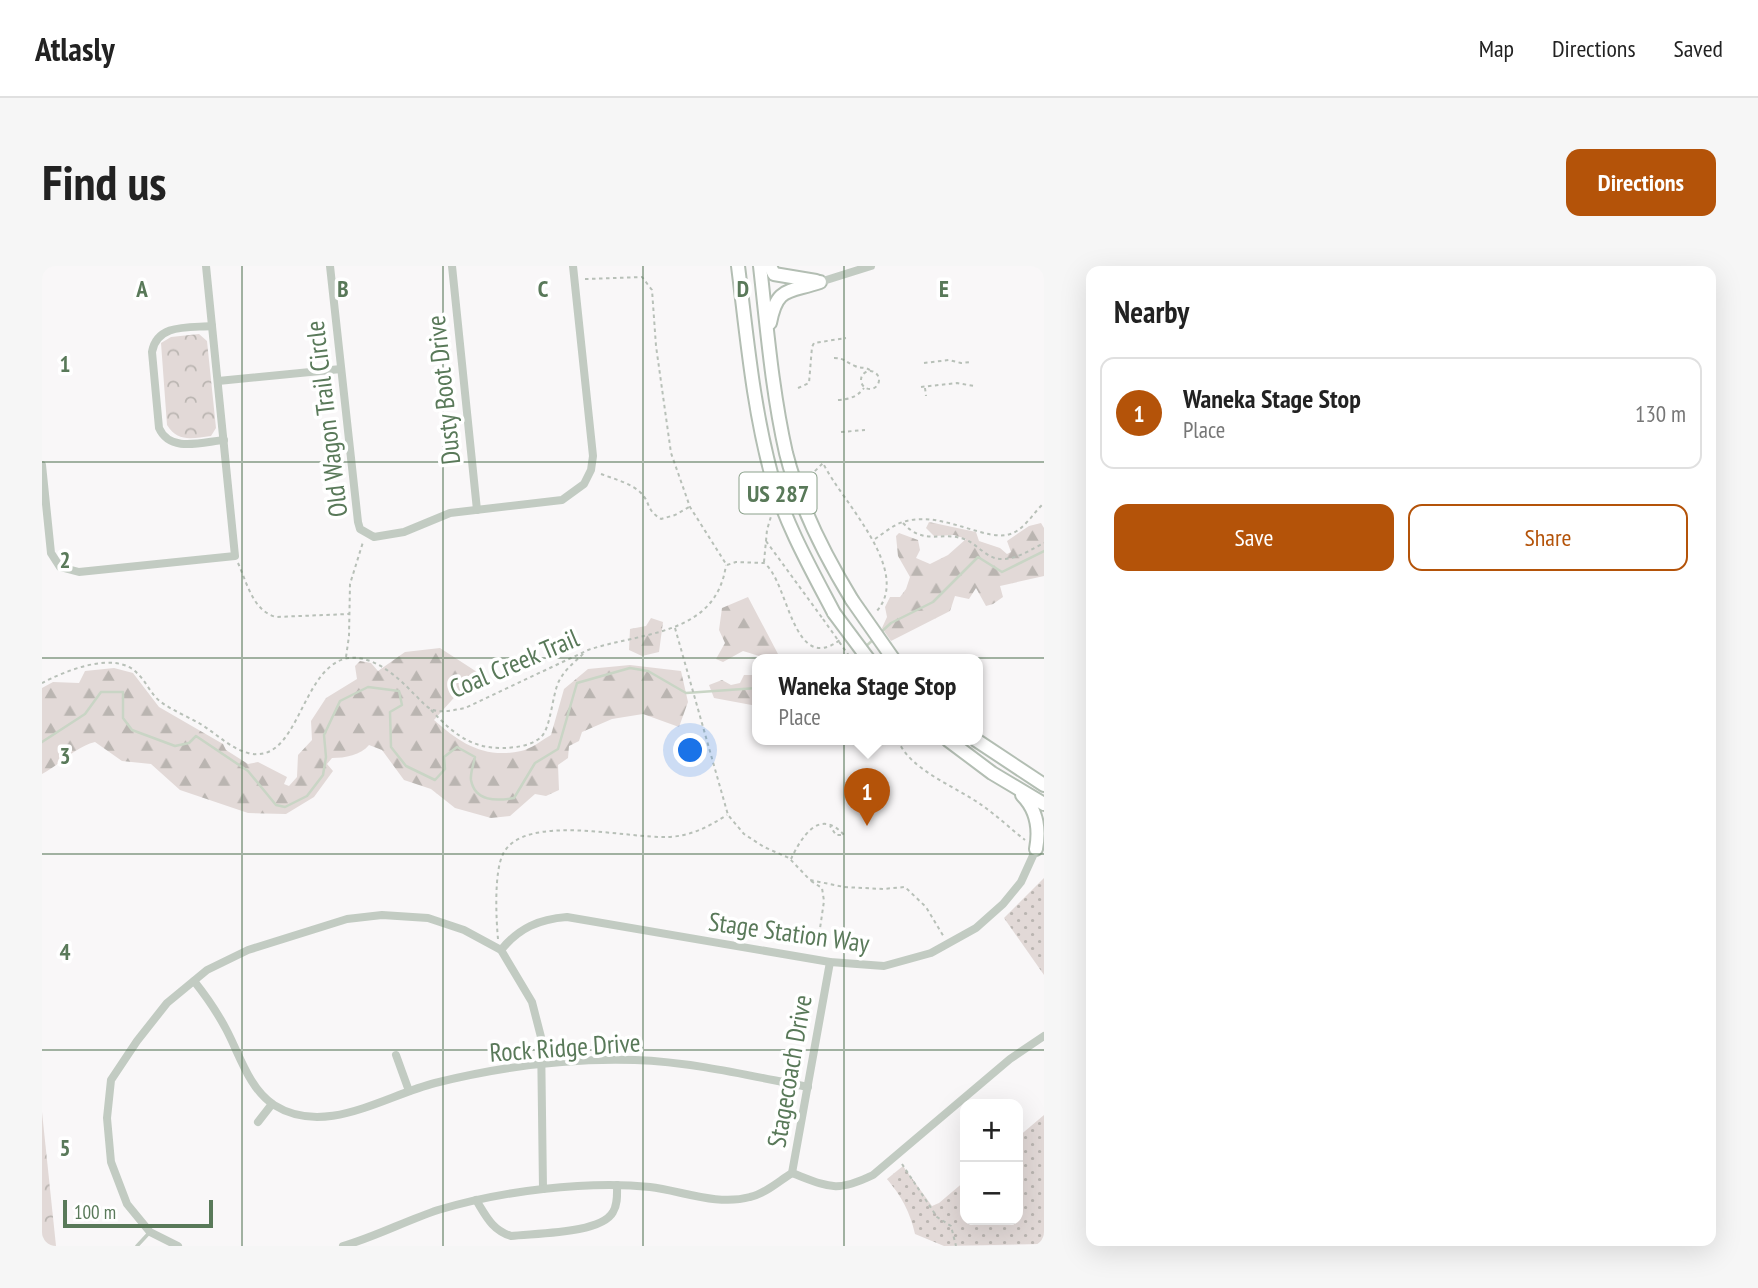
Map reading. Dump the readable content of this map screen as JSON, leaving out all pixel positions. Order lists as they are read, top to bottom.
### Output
{
  "streets": {
    "main road": ["US 287"],
    "street": [
      "Dusty Boot Drive",
      "Old Wagon Trail Circle",
      "Stage Station Way",
      "Rock Ridge Drive",
      "Stagecoach Drive"
    ],
    "path": ["Coal Creek Trail"]
  },
  "crossings": [
    ["Dusty Boot Drive", "Old Wagon Trail Circle"],
    ["Stage Station Way", "Stagecoach Drive"],
    ["Rock Ridge Drive", "Stagecoach Drive"]
  ],
  "scale_bar": "100 m",
  "page": {
    "header": "Atlasly",
    "nav": ["Map", "Directions", "Saved"],
    "buttons": [
      "Directions",
      ["Save", "Share"]
    ],
    "title": "Find us",
    "heading": "Nearby",
    "list": [
      {
        "mark": "1",
        "name": "Waneka Stage Stop",
        "note": "Place",
        "value": "130 m"
      }
    ],
    "popup": ["Waneka Stage Stop", "Place"],
    "pins": "1",
    "map_buttons": ["+", "−"],
    "scale": "100 m"
  },
  "grid": {
    "columns": [
      "A",
      "B",
      "C",
      "D",
      "E"
    ],
    "rows": [
      "1",
      "2",
      "3",
      "4",
      "5"
    ]
  }
}
